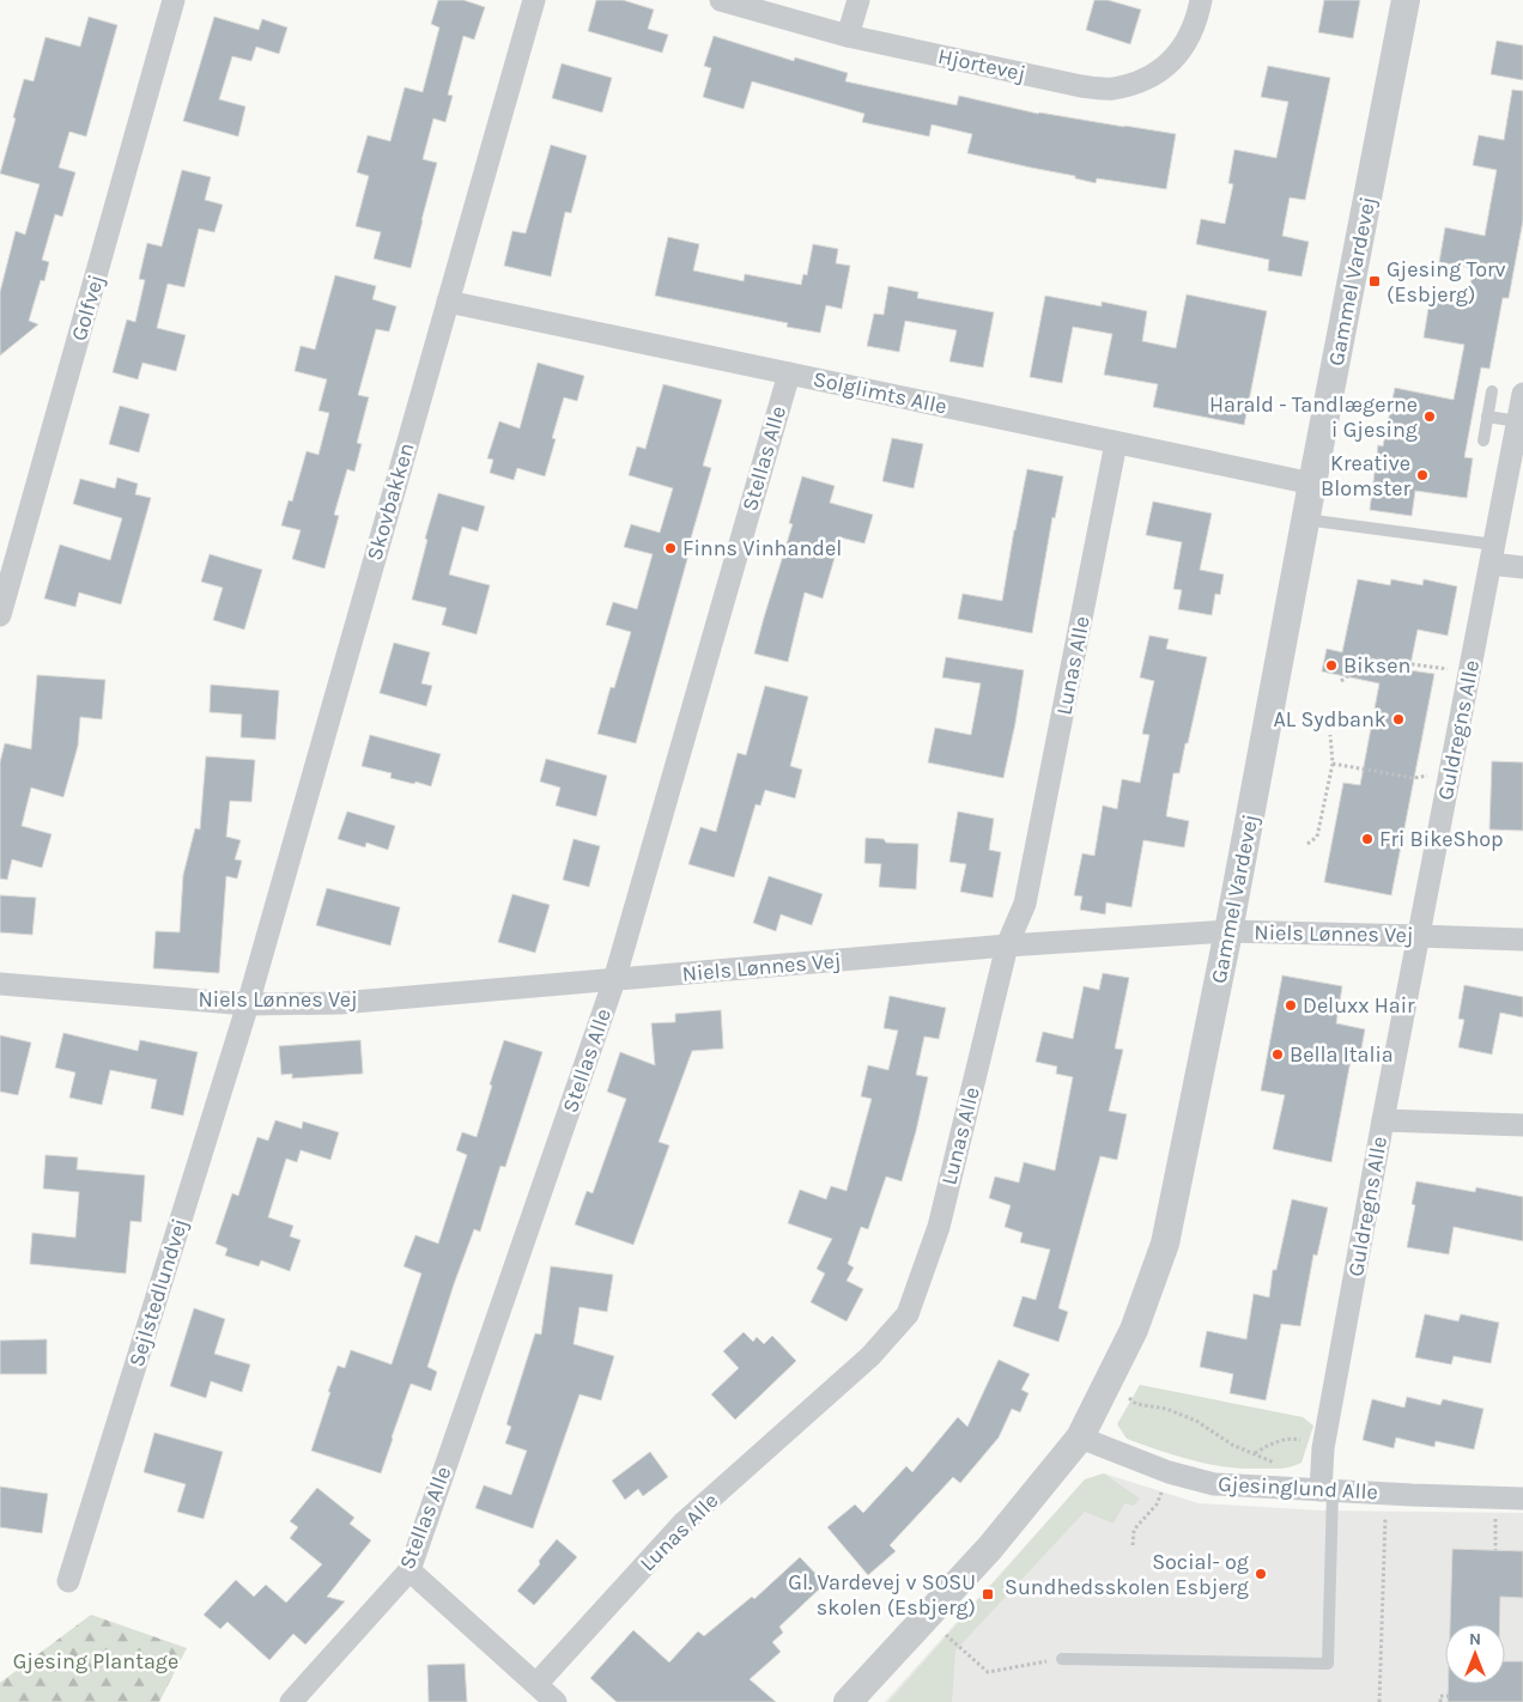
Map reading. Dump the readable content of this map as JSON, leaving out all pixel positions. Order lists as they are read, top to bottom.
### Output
{
  "streets": {
    "street": [
      "Hjortevej",
      "Gammel Vardevej",
      "Golfvej",
      "Solglimts Alle",
      "Stellas Alle",
      "Skovbakken",
      "Lunas Alle",
      "Guldregns Alle",
      "Niels Lønnes Vej",
      "Sejlstedlundvej",
      "Gjesinglund Alle"
    ]
  },
  "crossings": [
    ["Gammel Vardevej", "Solglimts Alle"],
    ["Gammel Vardevej", "Niels Lønnes Vej"],
    ["Gammel Vardevej", "Gjesinglund Alle"],
    ["Solglimts Alle", "Stellas Alle"],
    ["Solglimts Alle", "Skovbakken"],
    ["Solglimts Alle", "Lunas Alle"],
    ["Stellas Alle", "Niels Lønnes Vej"],
    ["Skovbakken", "Niels Lønnes Vej"],
    ["Skovbakken", "Sejlstedlundvej"],
    ["Lunas Alle", "Niels Lønnes Vej"],
    ["Guldregns Alle", "Niels Lønnes Vej"],
    ["Guldregns Alle", "Gjesinglund Alle"],
    ["Niels Lønnes Vej", "Sejlstedlundvej"]
  ],
  "parks": ["Gjesing Plantage"],
  "places": {
    "transit": ["Gjesing Torv (Esbjerg)", "Gl. Vardevej v SOSU skolen (Esbjerg)"],
    "other": [
      "Harald - Tandlægerne i Gjesing",
      "Kreative Blomster",
      "Finns Vinhandel",
      "Biksen",
      "AL Sydbank",
      "Fri BikeShop",
      "Deluxx Hair",
      "Bella Italia",
      "Social- og Sundhedsskolen Esbjerg"
    ]
  },
  "north": "top"
}
